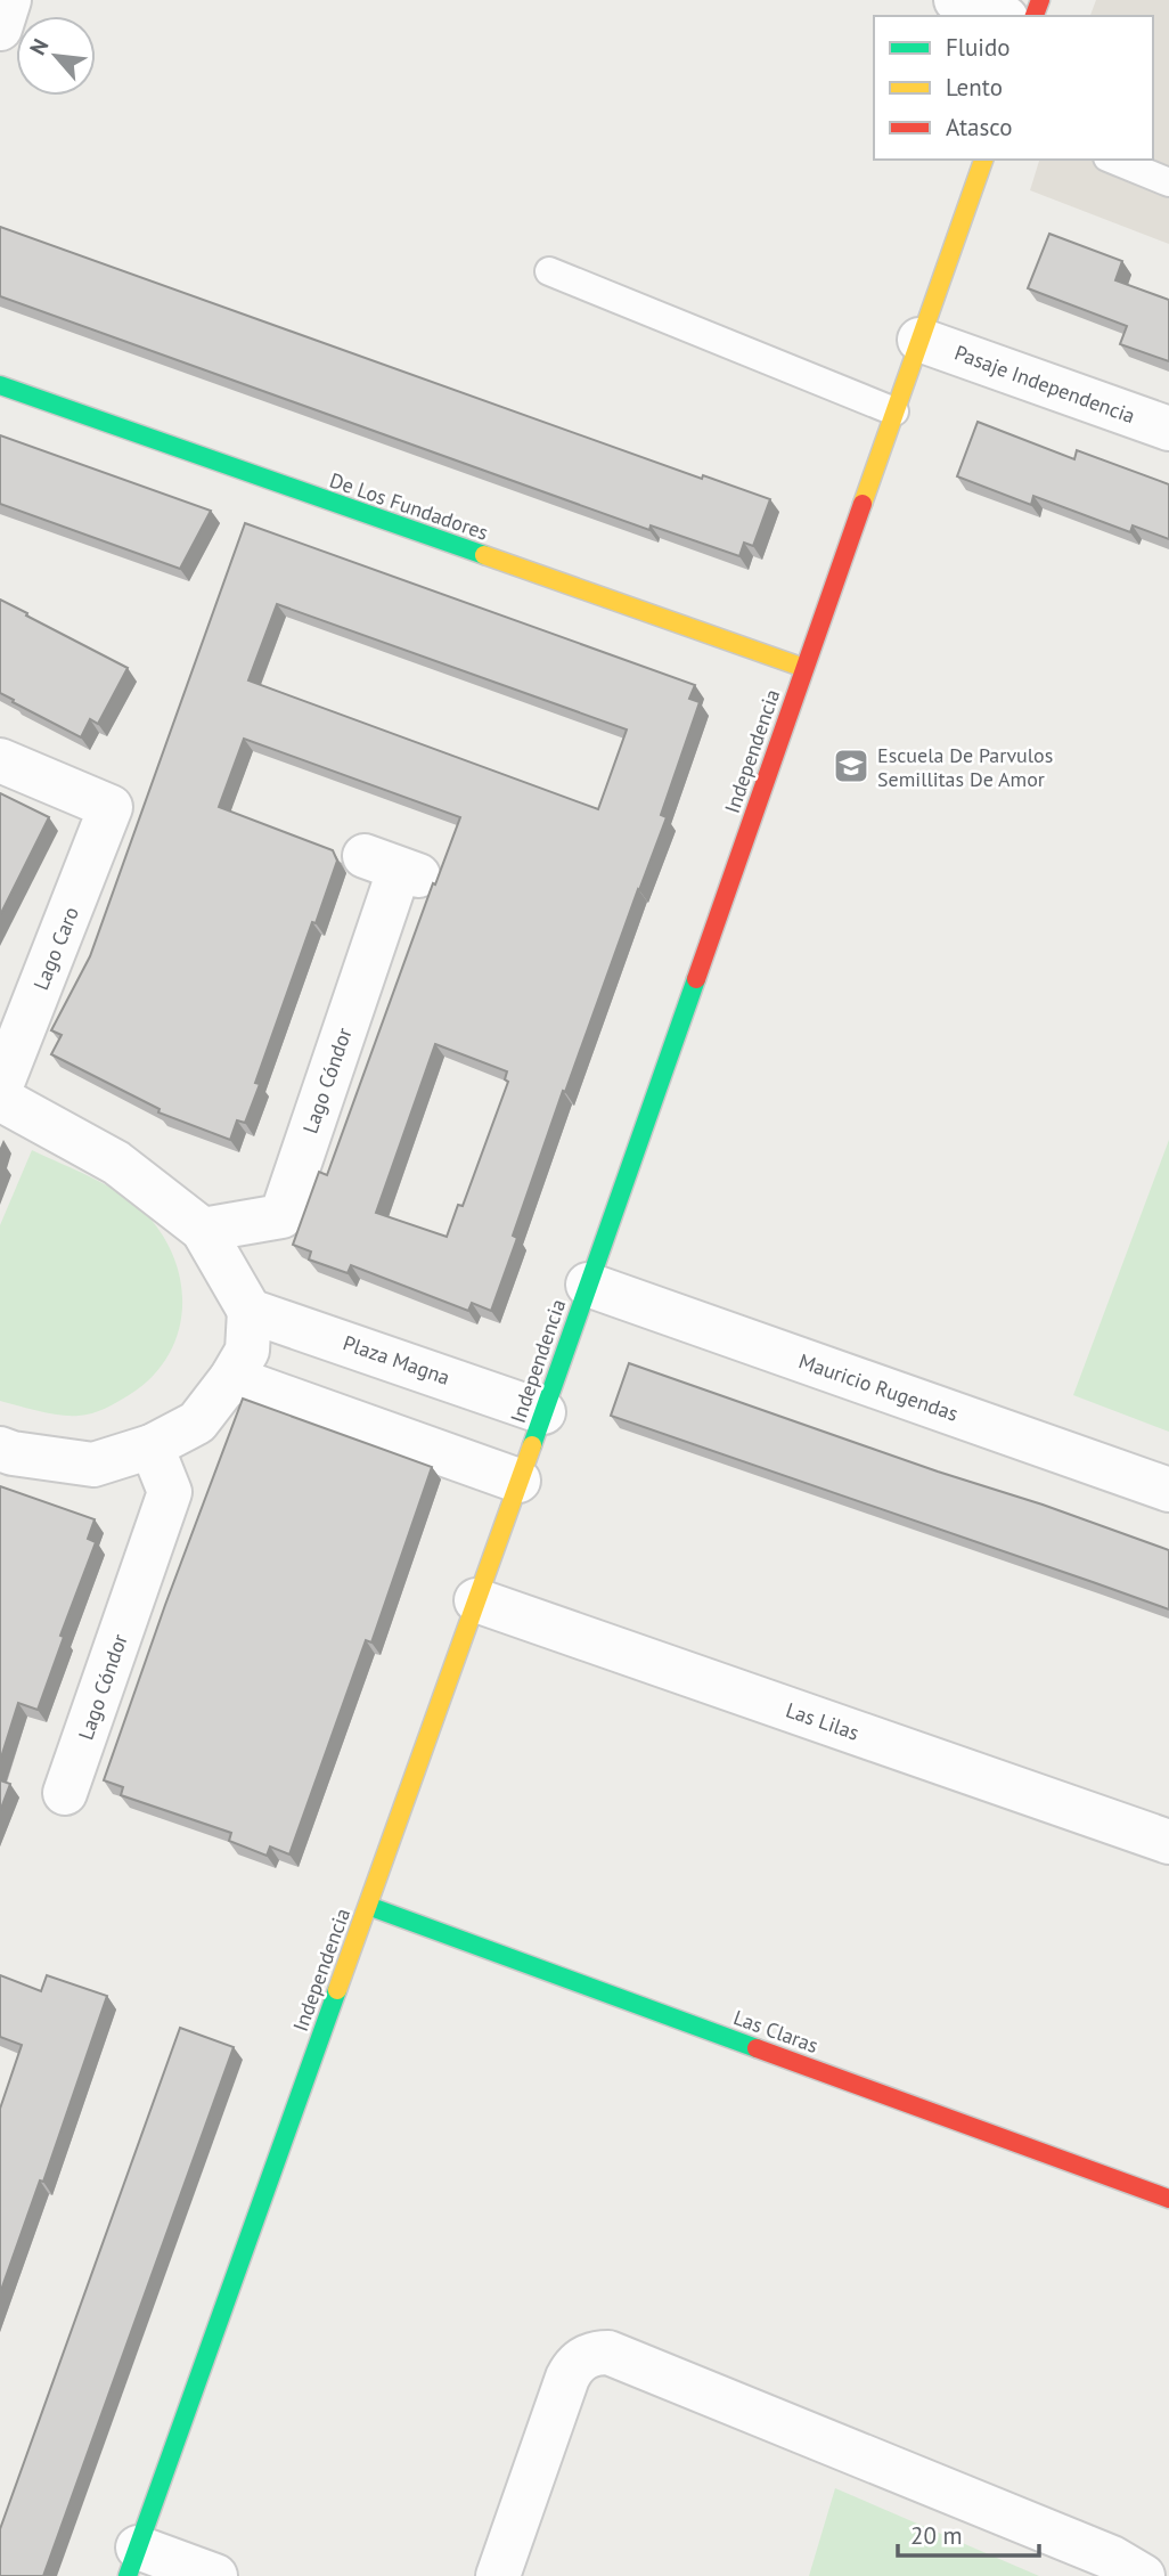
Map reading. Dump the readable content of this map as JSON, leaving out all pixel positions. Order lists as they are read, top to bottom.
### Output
{
  "streets": {
    "street": [
      "Pasaje Independencia",
      "De Los Fundadores",
      "Independencia",
      "Lago Caro",
      "Lago Cóndor",
      "Plaza Magna",
      "Mauricio Rugendas",
      "Las Lilas",
      "Las Claras"
    ]
  },
  "crossings": [
    ["Pasaje Independencia", "Independencia"],
    ["De Los Fundadores", "Independencia"],
    ["Independencia", "Plaza Magna"],
    ["Independencia", "Mauricio Rugendas"],
    ["Independencia", "Las Lilas"],
    ["Independencia", "Las Claras"]
  ],
  "places": {
    "school or university": ["Escuela De Parvulos Semillitas De Amor"]
  },
  "legend": ["Fluido", "Lento", "Atasco"],
  "scale_bar": "20 m",
  "north": "top left"
}
